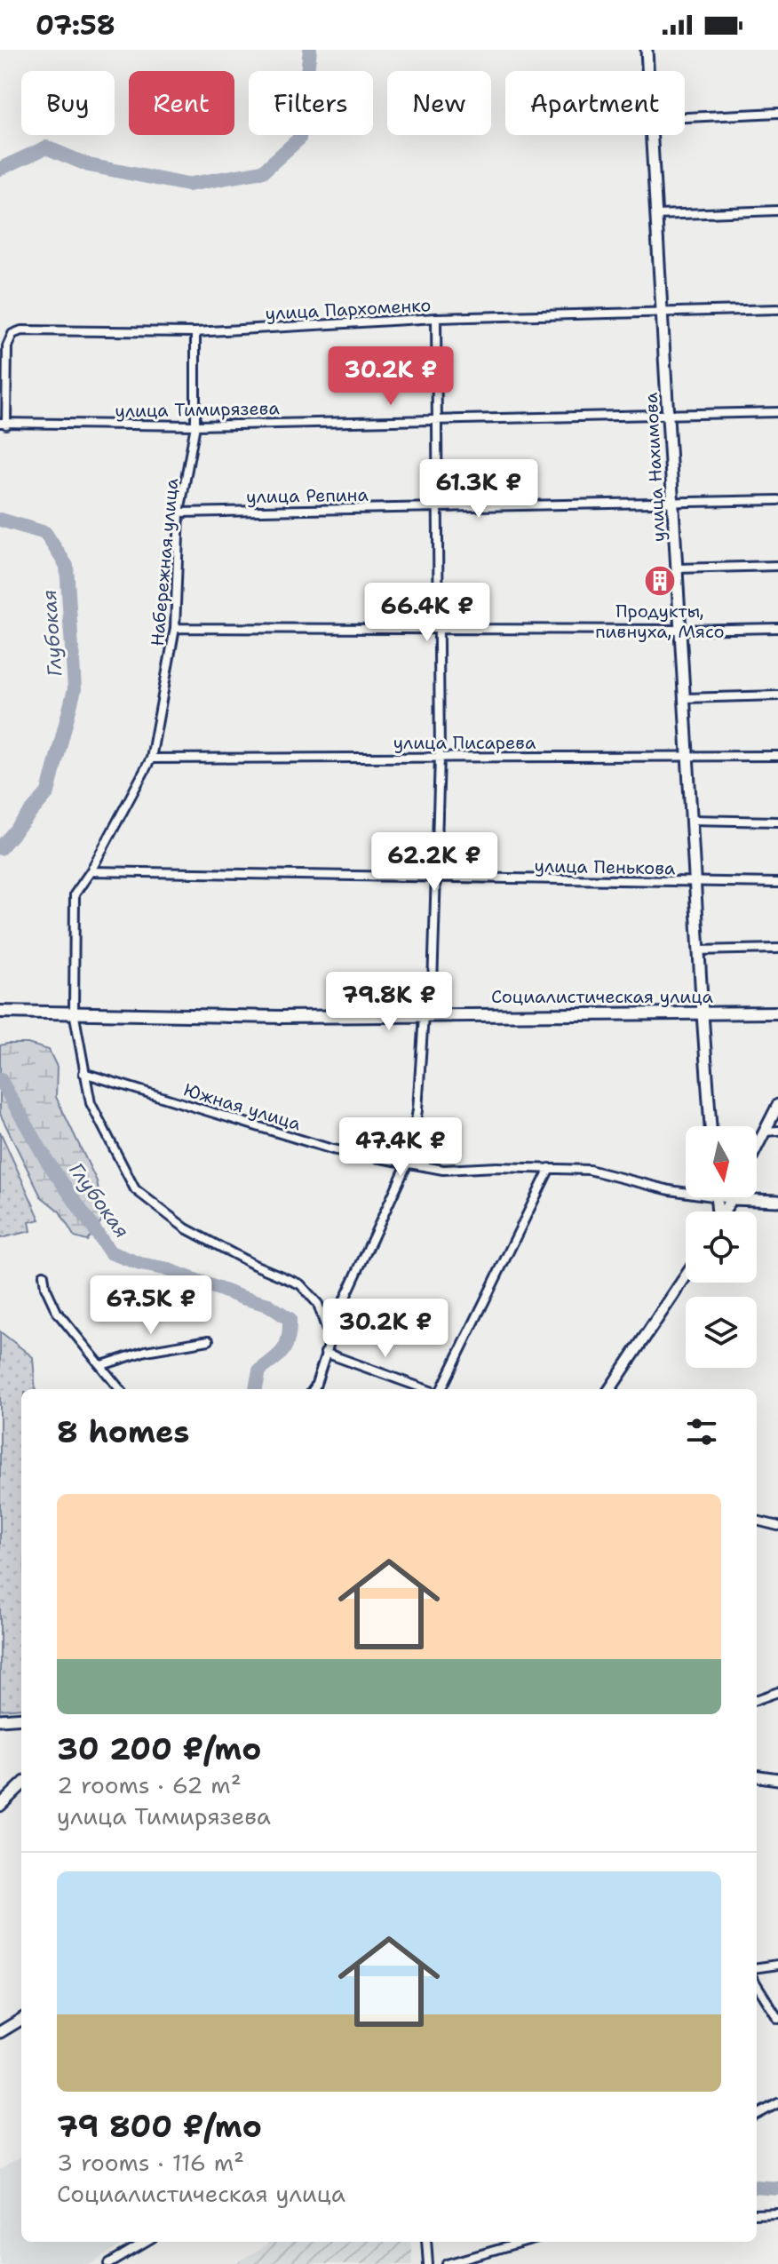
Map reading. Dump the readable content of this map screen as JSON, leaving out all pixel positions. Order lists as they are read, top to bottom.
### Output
{
  "streets": {
    "main road": ["Социалистическая улица"],
    "street": [
      "улица Пархоменко",
      "улица Тимирязева",
      "улица Нахимова",
      "улица Репина",
      "Набережная улица",
      "улица Писарева",
      "улица Пенькова",
      "Южная улица"
    ]
  },
  "crossings": [
    ["улица Пархоменко", "улица Тимирязева"],
    ["улица Пархоменко", "улица Нахимова"],
    ["улица Пархоменко", "Набережная улица"],
    ["улица Тимирязева", "улица Нахимова"],
    ["улица Тимирязева", "Набережная улица"],
    ["улица Нахимова", "улица Репина"],
    ["улица Нахимова", "улица Писарева"],
    ["улица Нахимова", "улица Пенькова"],
    ["улица Нахимова", "Социалистическая улица"],
    ["улица Репина", "Набережная улица"],
    ["Набережная улица", "улица Писарева"],
    ["Набережная улица", "улица Пенькова"],
    ["Набережная улица", "Социалистическая улица"],
    ["Набережная улица", "Южная улица"]
  ],
  "water": ["Глубокая"],
  "places": {
    "building": ["Продукты, пивнуха, Мясо"]
  },
  "north": "bottom",
  "page": {
    "status": "07:58",
    "chip": [
      "Buy",
      "Rent",
      "Filters",
      "New",
      "Apartment"
    ],
    "price": [
      "30.2K ₽",
      "61.3K ₽",
      "66.4K ₽",
      "62.2K ₽",
      "79.8K ₽",
      "47.4K ₽",
      "67.5K ₽",
      "30.2K ₽"
    ],
    "heading": "8 homes",
    "list": [
      {
        "name": "30 200 ₽/mo",
        "note": "2 rooms · 62 m² · улица Тимирязева"
      },
      {
        "name": "79 800 ₽/mo",
        "note": "3 rooms · 116 m² · Социалистическая улица"
      }
    ]
  }
}
